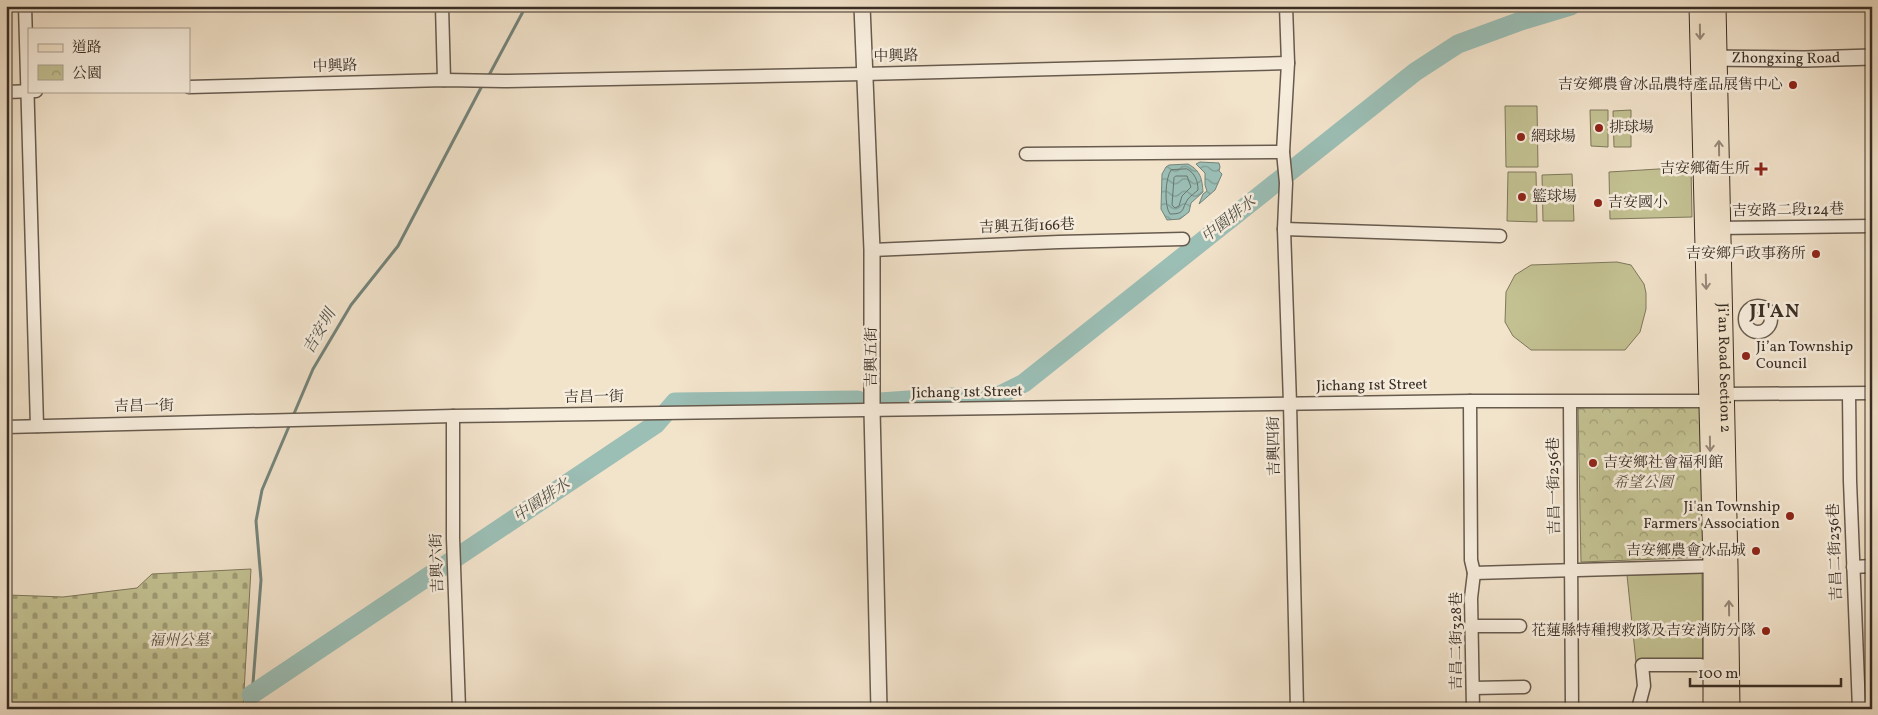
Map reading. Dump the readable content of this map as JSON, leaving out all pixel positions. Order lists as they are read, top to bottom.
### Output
{
  "streets": {
    "main road": ["Ji’an Road Section 2"],
    "street": [
      "中興路",
      "Zhongxing Road",
      "吉安路二段124巷",
      "吉興五街166巷",
      "吉興五街",
      "Jichang 1st Street",
      "吉昌一街",
      "吉興四街",
      "吉昌一街256巷",
      "吉昌二街236巷",
      "吉興六街",
      "吉昌二街328巷"
    ]
  },
  "crossings": [
    ["中興路", "吉興五街"],
    ["Zhongxing Road", "Ji’an Road Section 2"],
    ["吉安路二段124巷", "Ji’an Road Section 2"],
    ["吉興五街166巷", "吉興五街"],
    ["吉興五街", "Jichang 1st Street"],
    ["吉興五街", "吉昌一街"],
    ["Ji’an Road Section 2", "Jichang 1st Street"],
    ["Jichang 1st Street", "吉昌一街"],
    ["Jichang 1st Street", "吉興四街"],
    ["Jichang 1st Street", "吉昌一街256巷"],
    ["Jichang 1st Street", "吉昌二街236巷"],
    ["Jichang 1st Street", "吉昌二街328巷"],
    ["吉昌一街", "吉興六街"]
  ],
  "districts": ["JI'AN"],
  "water": ["中園排水", "吉安圳"],
  "parks": ["希望公園", "福州公墓"],
  "places": {
    "other": [
      "吉安鄉農會冰品農特產品展售中心",
      "排球場",
      "網球場",
      "籃球場",
      "吉安國小",
      "吉安鄉戶政事務所",
      "Ji’an Township Council",
      "吉安鄉社會福利館",
      "Ji'an Township Farmers' Association",
      "吉安鄉農會冰品城",
      "花蓮縣特種搜救隊及吉安消防分隊"
    ],
    "health": ["吉安鄉衛生所"]
  },
  "legend": ["道路", "公園"],
  "scale_bar": "100 m"
}
